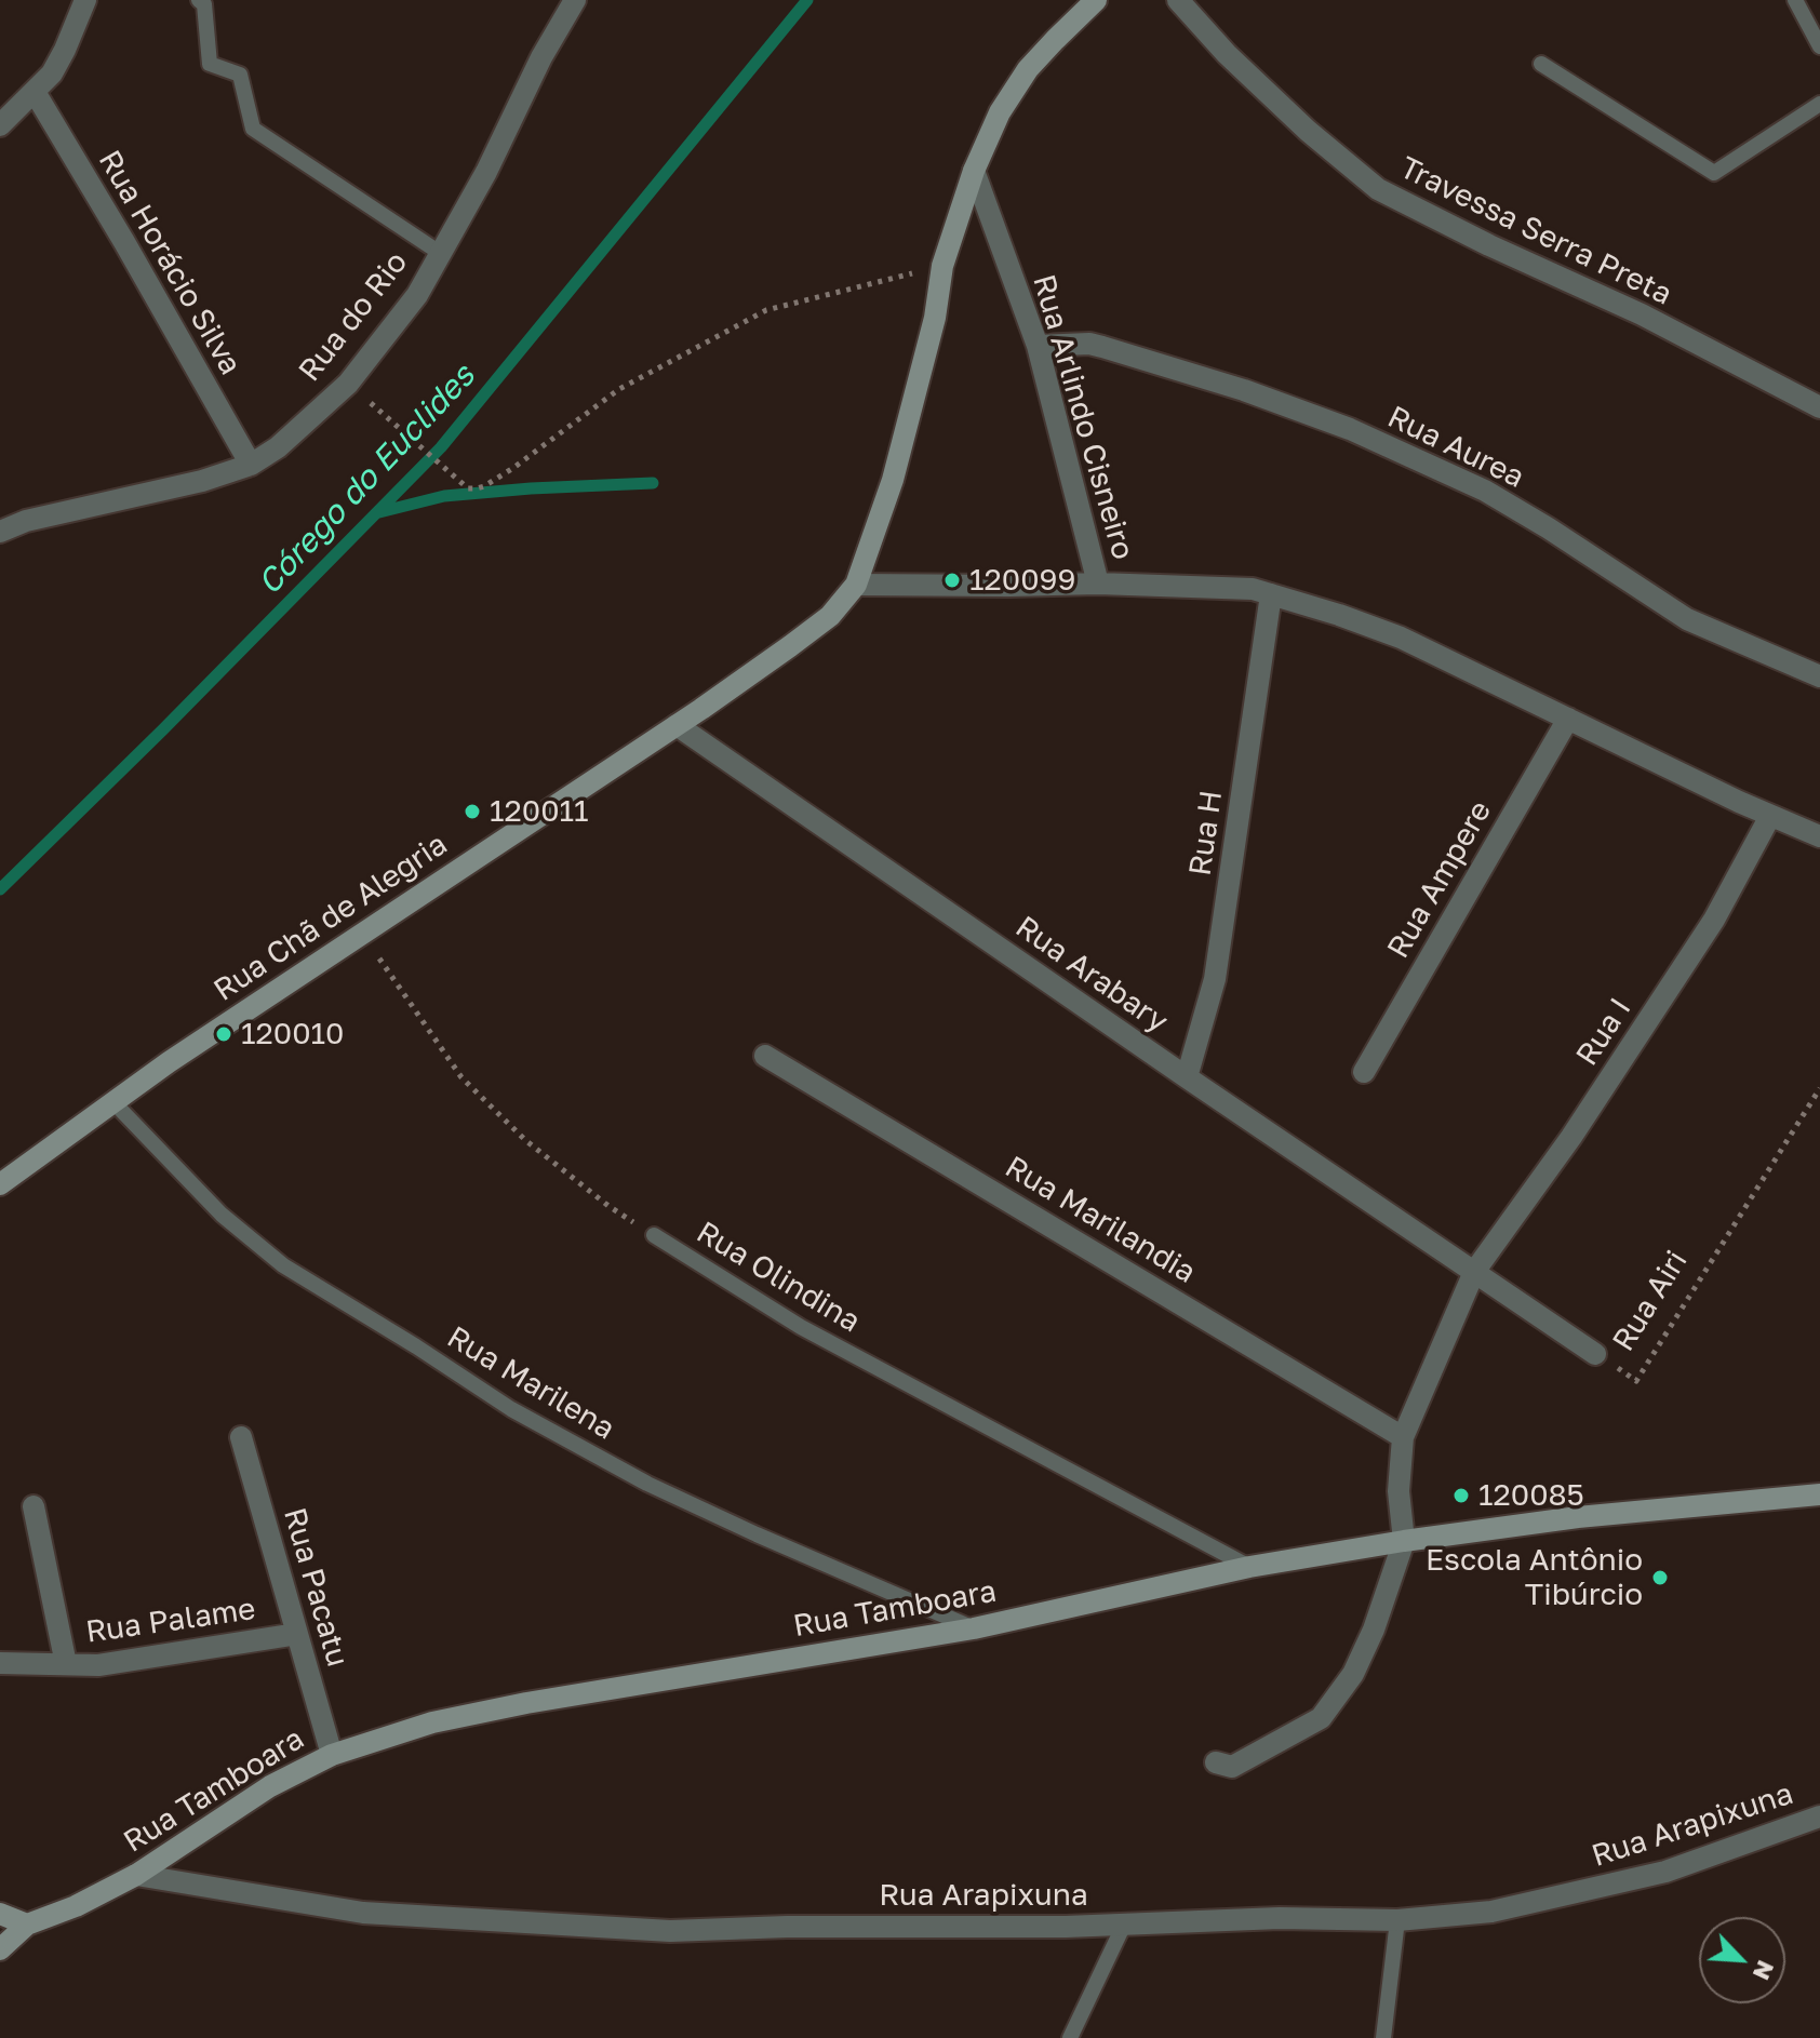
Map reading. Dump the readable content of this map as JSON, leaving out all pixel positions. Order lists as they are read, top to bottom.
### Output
{
  "streets": {
    "street": [
      "Travessa Serra Preta",
      "Rua Horácio Silva",
      "Rua do Rio",
      "Rua Arlindo Cisneiro",
      "Rua Aurea",
      "Rua H",
      "Rua Ampere",
      "Rua Chã de Alegria",
      "Rua Arabary",
      "Rua I",
      "Rua Marilandia",
      "Rua Airi",
      "Rua Pacatu",
      "Rua Tamboara",
      "Rua Palame",
      "Rua Arapixuna"
    ],
    "lane": ["Rua Olindina", "Rua Marilena"]
  },
  "crossings": [
    ["Rua Horácio Silva", "Rua do Rio"],
    ["Rua Arlindo Cisneiro", "Rua Aurea"],
    ["Rua Arlindo Cisneiro", "Rua Chã de Alegria"],
    ["Rua H", "Rua Arabary"],
    ["Rua Chã de Alegria", "Rua Arabary"],
    ["Rua Chã de Alegria", "Rua Olindina"],
    ["Rua Chã de Alegria", "Rua Marilena"],
    ["Rua Arabary", "Rua I"],
    ["Rua Arabary", "Rua Airi"],
    ["Rua I", "Rua Marilandia"],
    ["Rua I", "Rua Airi"],
    ["Rua I", "Rua Tamboara"],
    ["Rua Olindina", "Rua Tamboara"],
    ["Rua Marilena", "Rua Tamboara"],
    ["Rua Pacatu", "Rua Tamboara"],
    ["Rua Pacatu", "Rua Palame"],
    ["Rua Tamboara", "Rua Arapixuna"]
  ],
  "water": ["Córego do Euclides"],
  "places": [
    "120099",
    "120011",
    "120010",
    "120085",
    "Escola Antônio Tibúrcio"
  ],
  "north": "bottom right"
}
